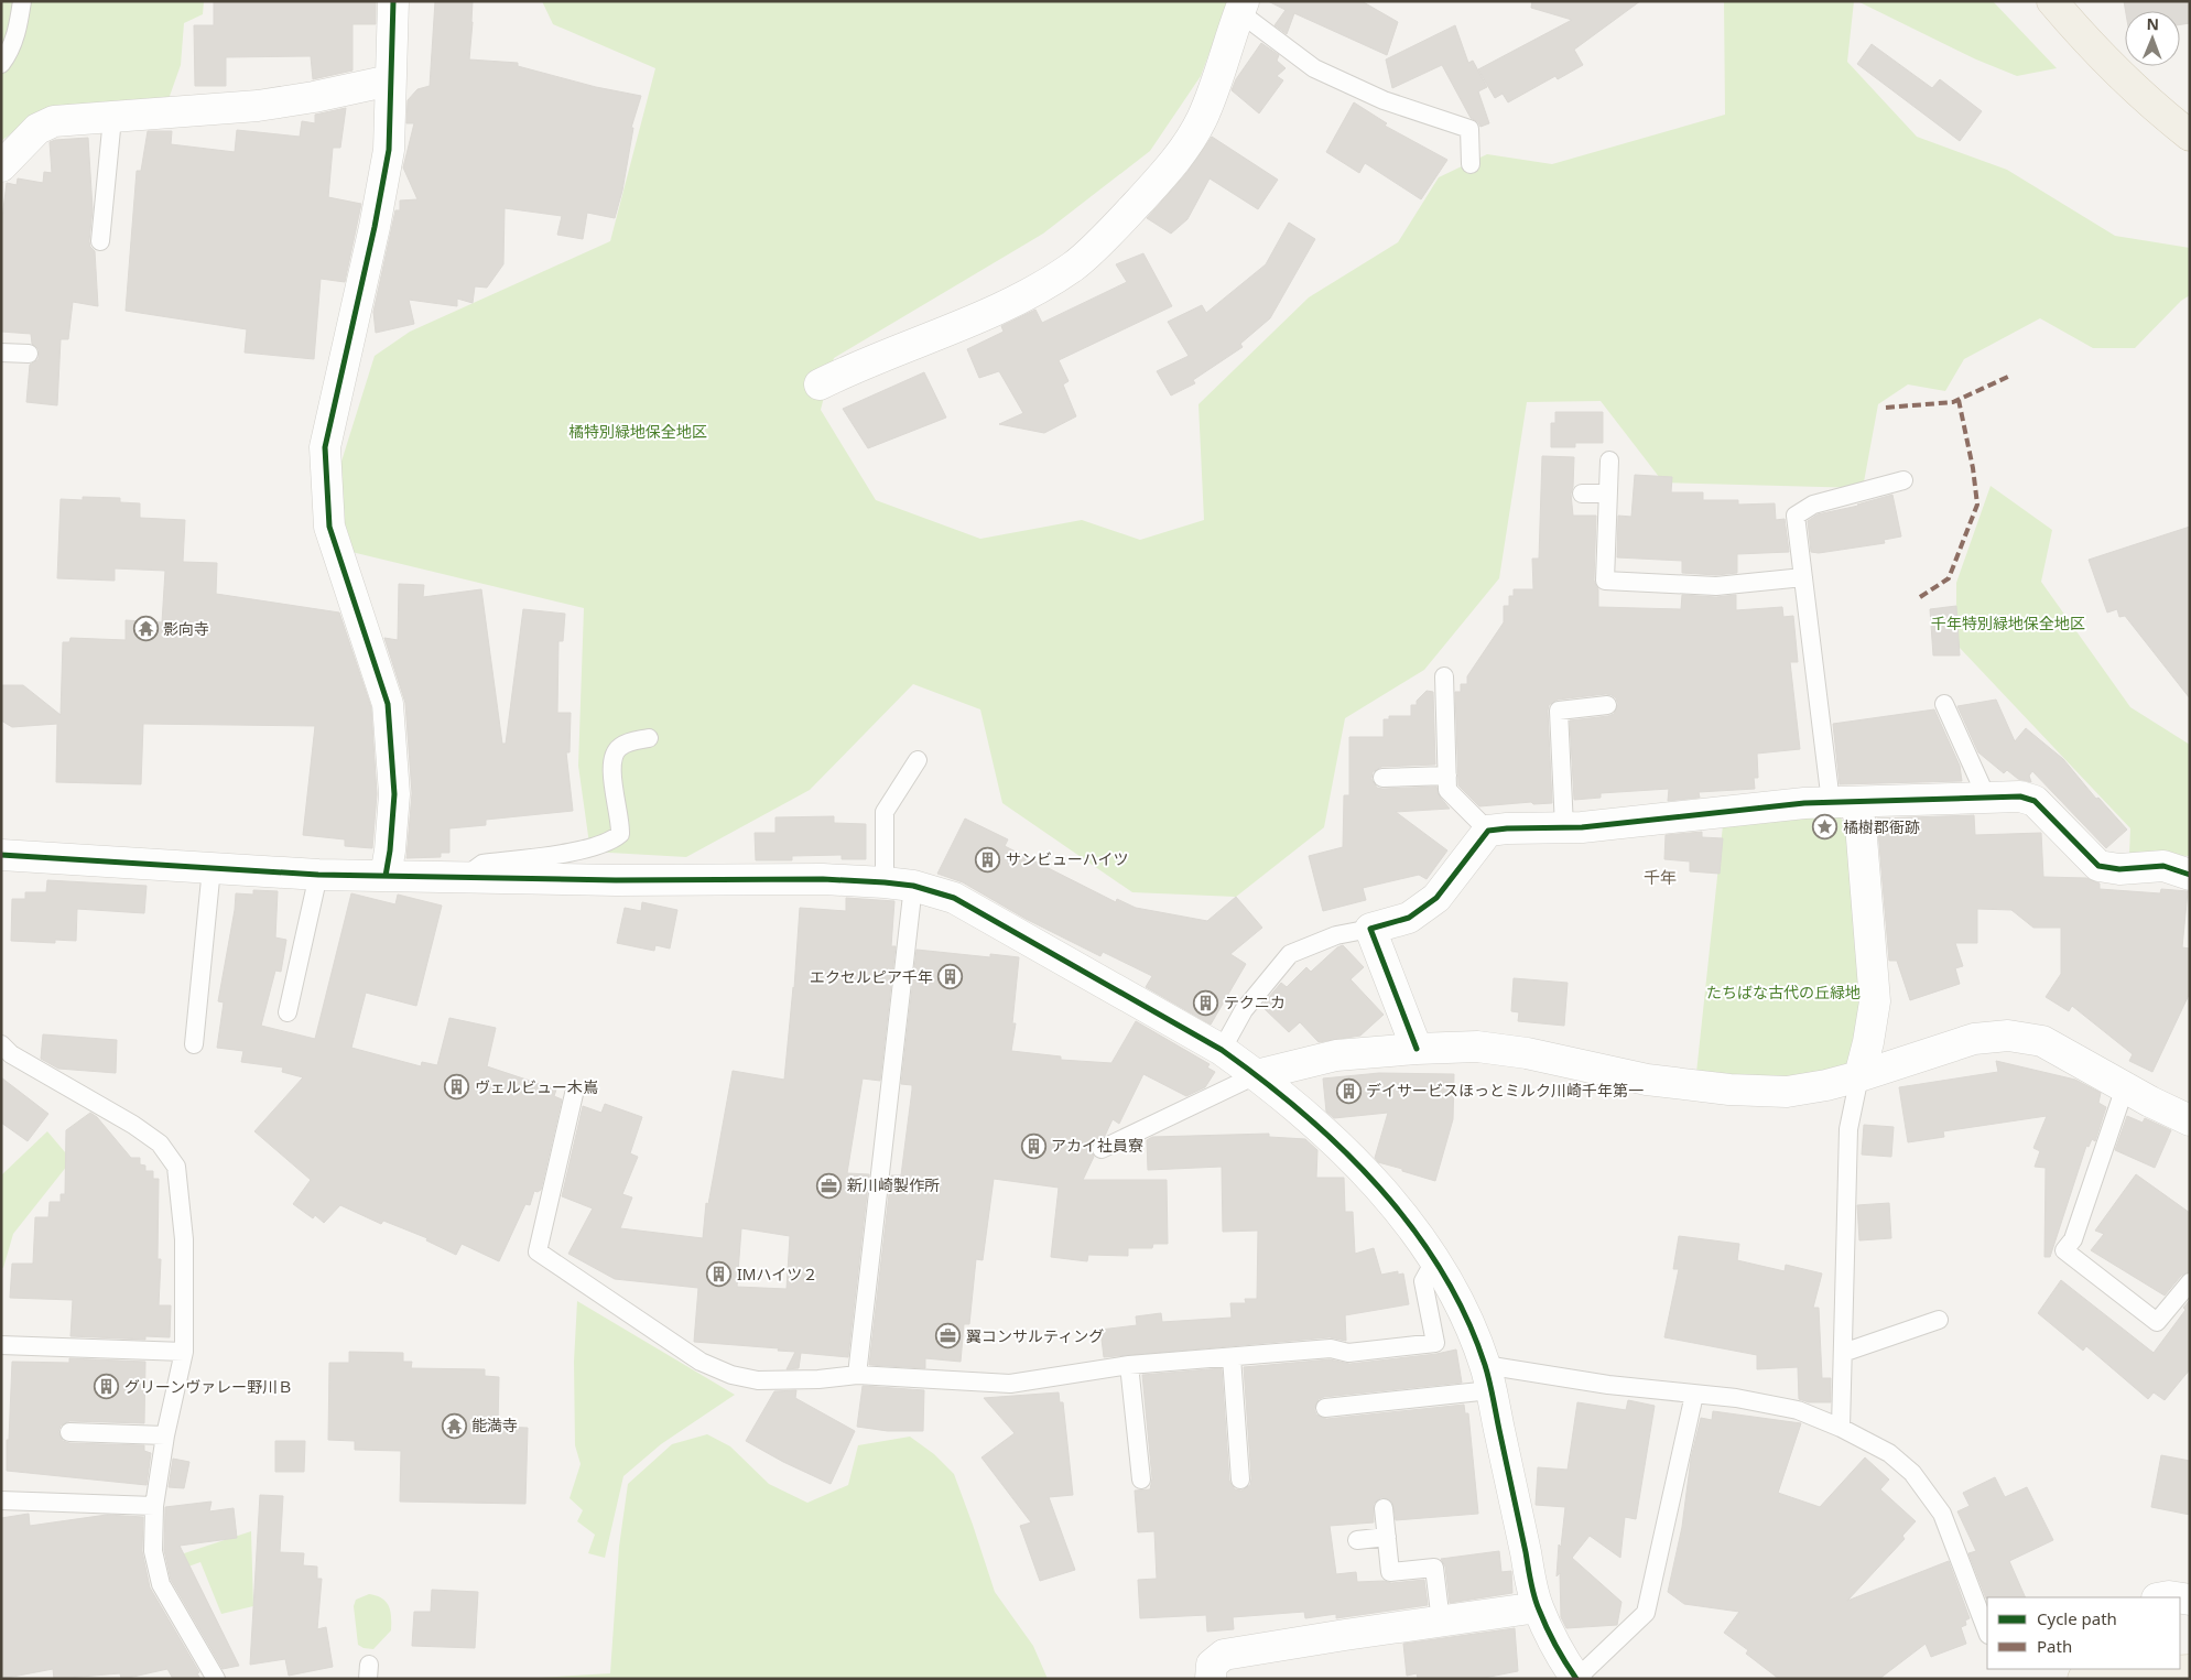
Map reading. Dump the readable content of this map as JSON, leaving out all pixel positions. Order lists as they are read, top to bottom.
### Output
{
  "districts": ["千年"],
  "parks": ["橘特別緑地保全地区", "千年特別緑地保全地区", "たちばな古代の丘緑地"],
  "places": {
    "temple": ["影向寺", "能満寺"],
    "place": ["橘樹郡衙跡"],
    "building": [
      "サンビューハイツ",
      "エクセルピア千年",
      "テクニカ",
      "ヴェルビュー木嶌",
      "デイサービスほっとミルク川崎千年第一",
      "アカイ社員寮",
      "IMハイツ２",
      "グリーンヴァレー野川Ｂ"
    ],
    "office": ["新川崎製作所", "翼コンサルティング"]
  },
  "legend": ["Cycle path", "Path"],
  "north": "top"
}
